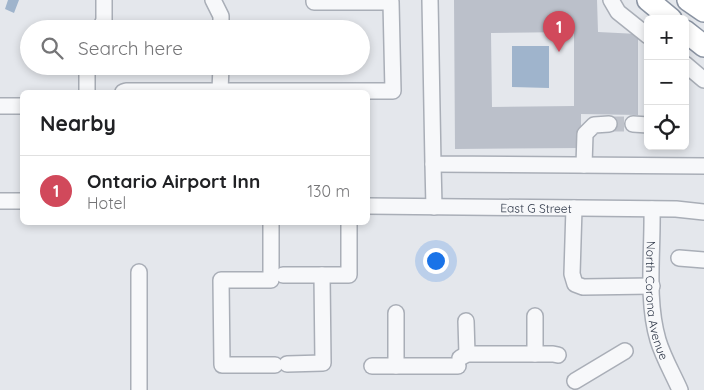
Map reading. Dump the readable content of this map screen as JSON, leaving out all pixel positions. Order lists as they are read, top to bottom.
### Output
{
  "streets": {
    "street": ["East G Street", "North Corona Avenue"]
  },
  "crossings": [
    ["East G Street", "North Corona Avenue"]
  ],
  "page": {
    "pins": "1",
    "map_buttons": ["+", "−"],
    "search": "Search here",
    "heading": "Nearby",
    "list": [
      {
        "mark": "1",
        "name": "Ontario Airport Inn",
        "note": "Hotel",
        "value": "130 m"
      }
    ]
  }
}
